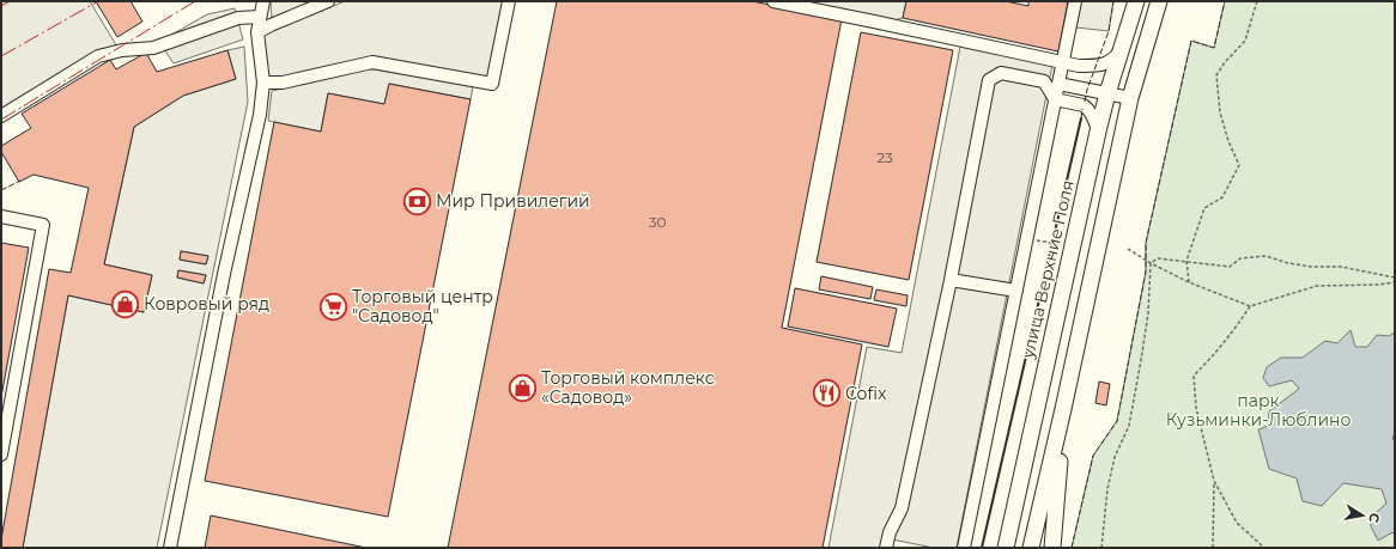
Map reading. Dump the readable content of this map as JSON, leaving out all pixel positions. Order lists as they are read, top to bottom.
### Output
{
  "streets": {
    "main road": ["улица Верхние Поля"]
  },
  "parks": ["парк Кузьминки-Люблино"],
  "places": {
    "bank": ["Мир Привилегий"],
    "shop": ["Ковровый ряд", "Торговый комплекс «Садовод»"],
    "supermarket": ["Торговый центр \"Садовод\""],
    "restaurant": ["Cofix"]
  },
  "house_numbers": ["23", "30"],
  "north": "right"
}
